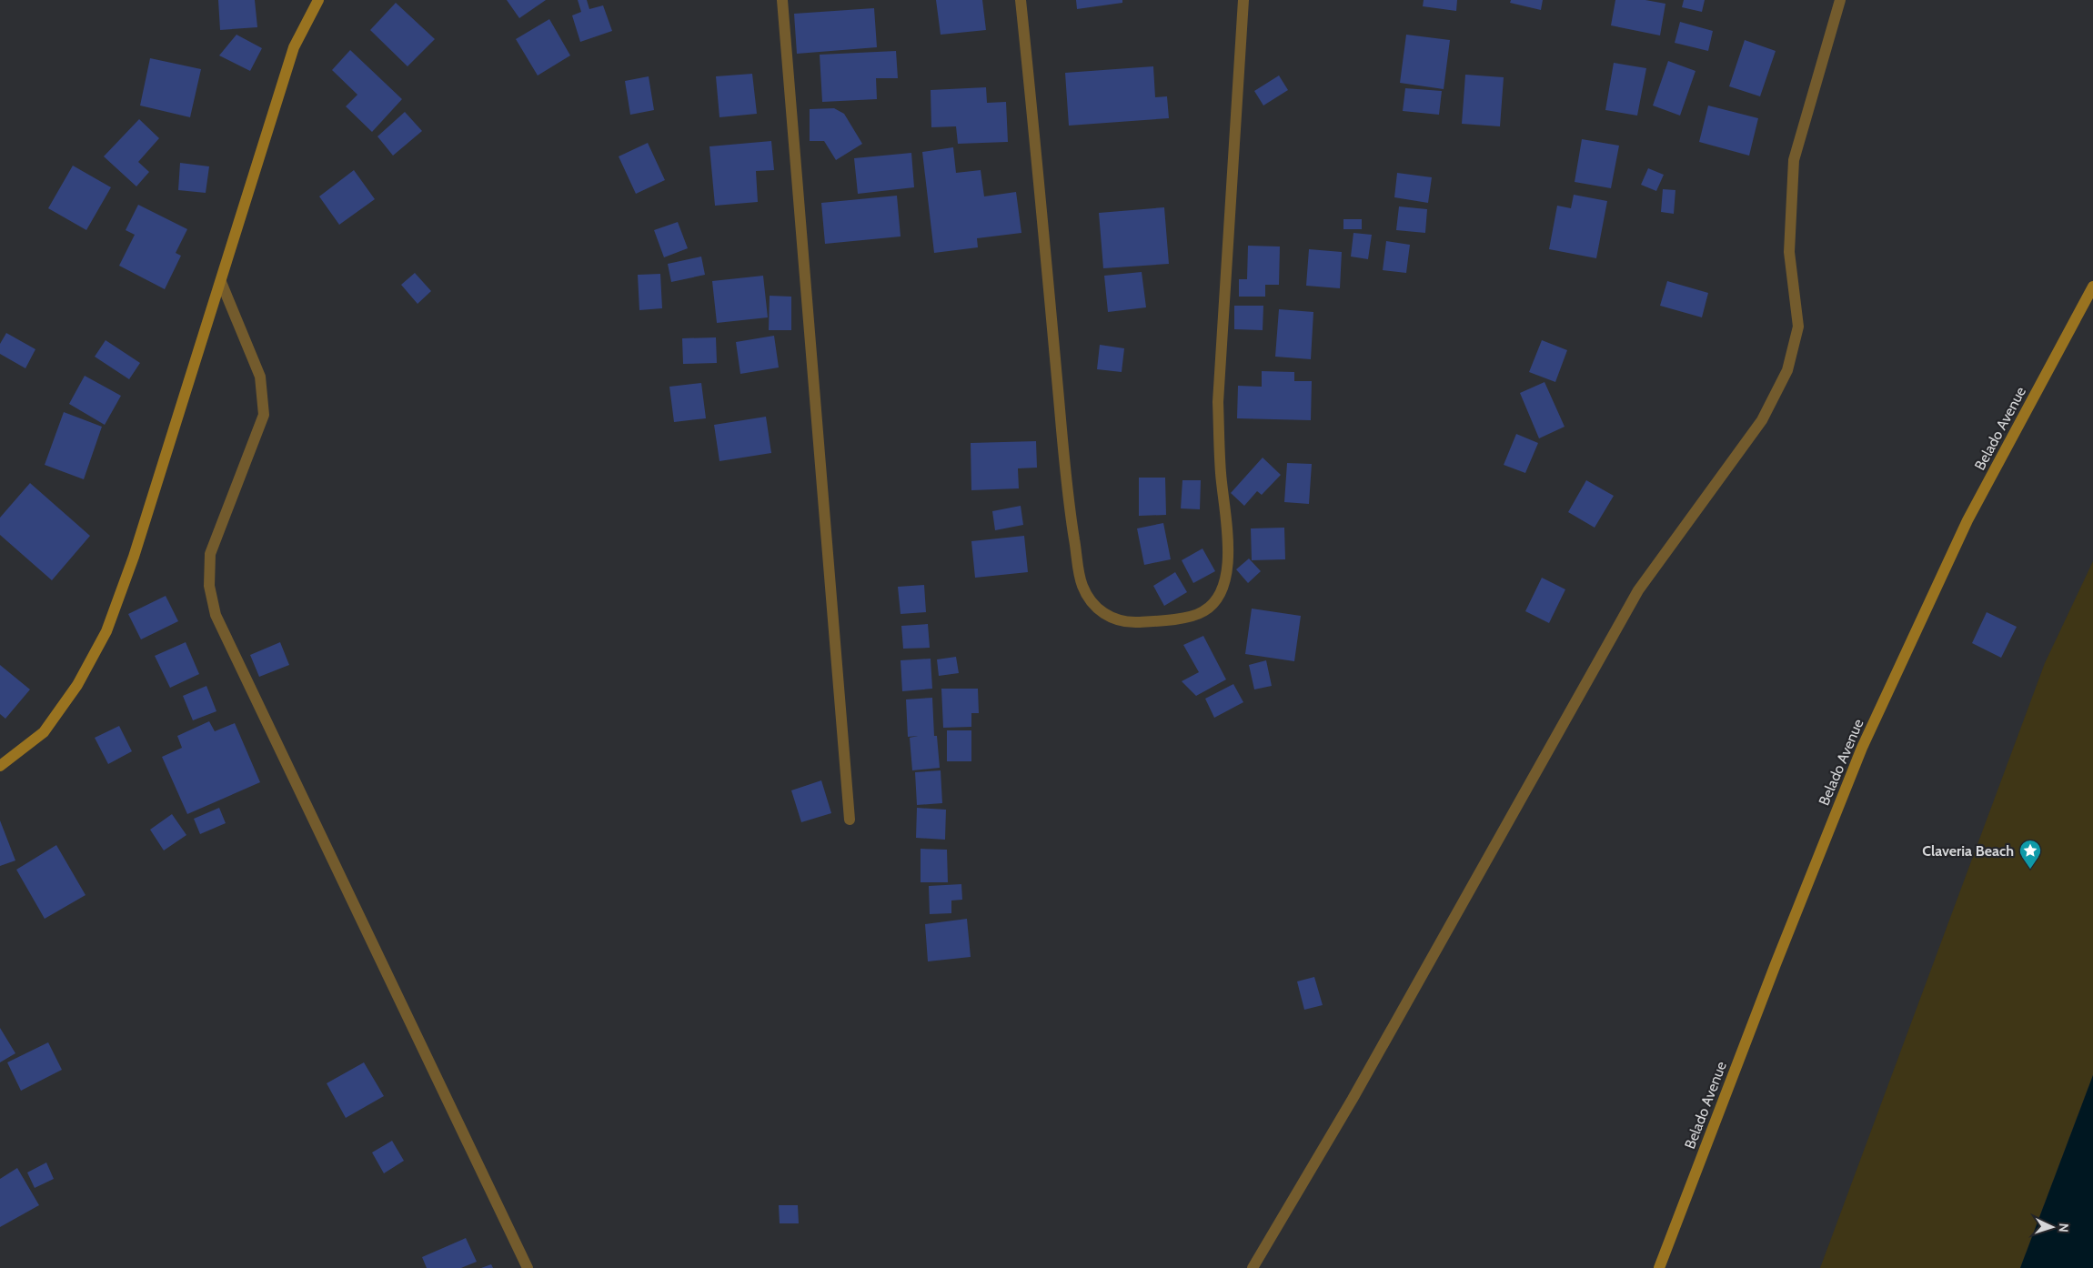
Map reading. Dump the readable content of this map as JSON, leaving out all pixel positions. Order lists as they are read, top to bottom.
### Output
{
  "streets": {
    "street": ["Belado Avenue"]
  },
  "places": {
    "place": ["Claveria Beach"]
  },
  "north": "right"
}
